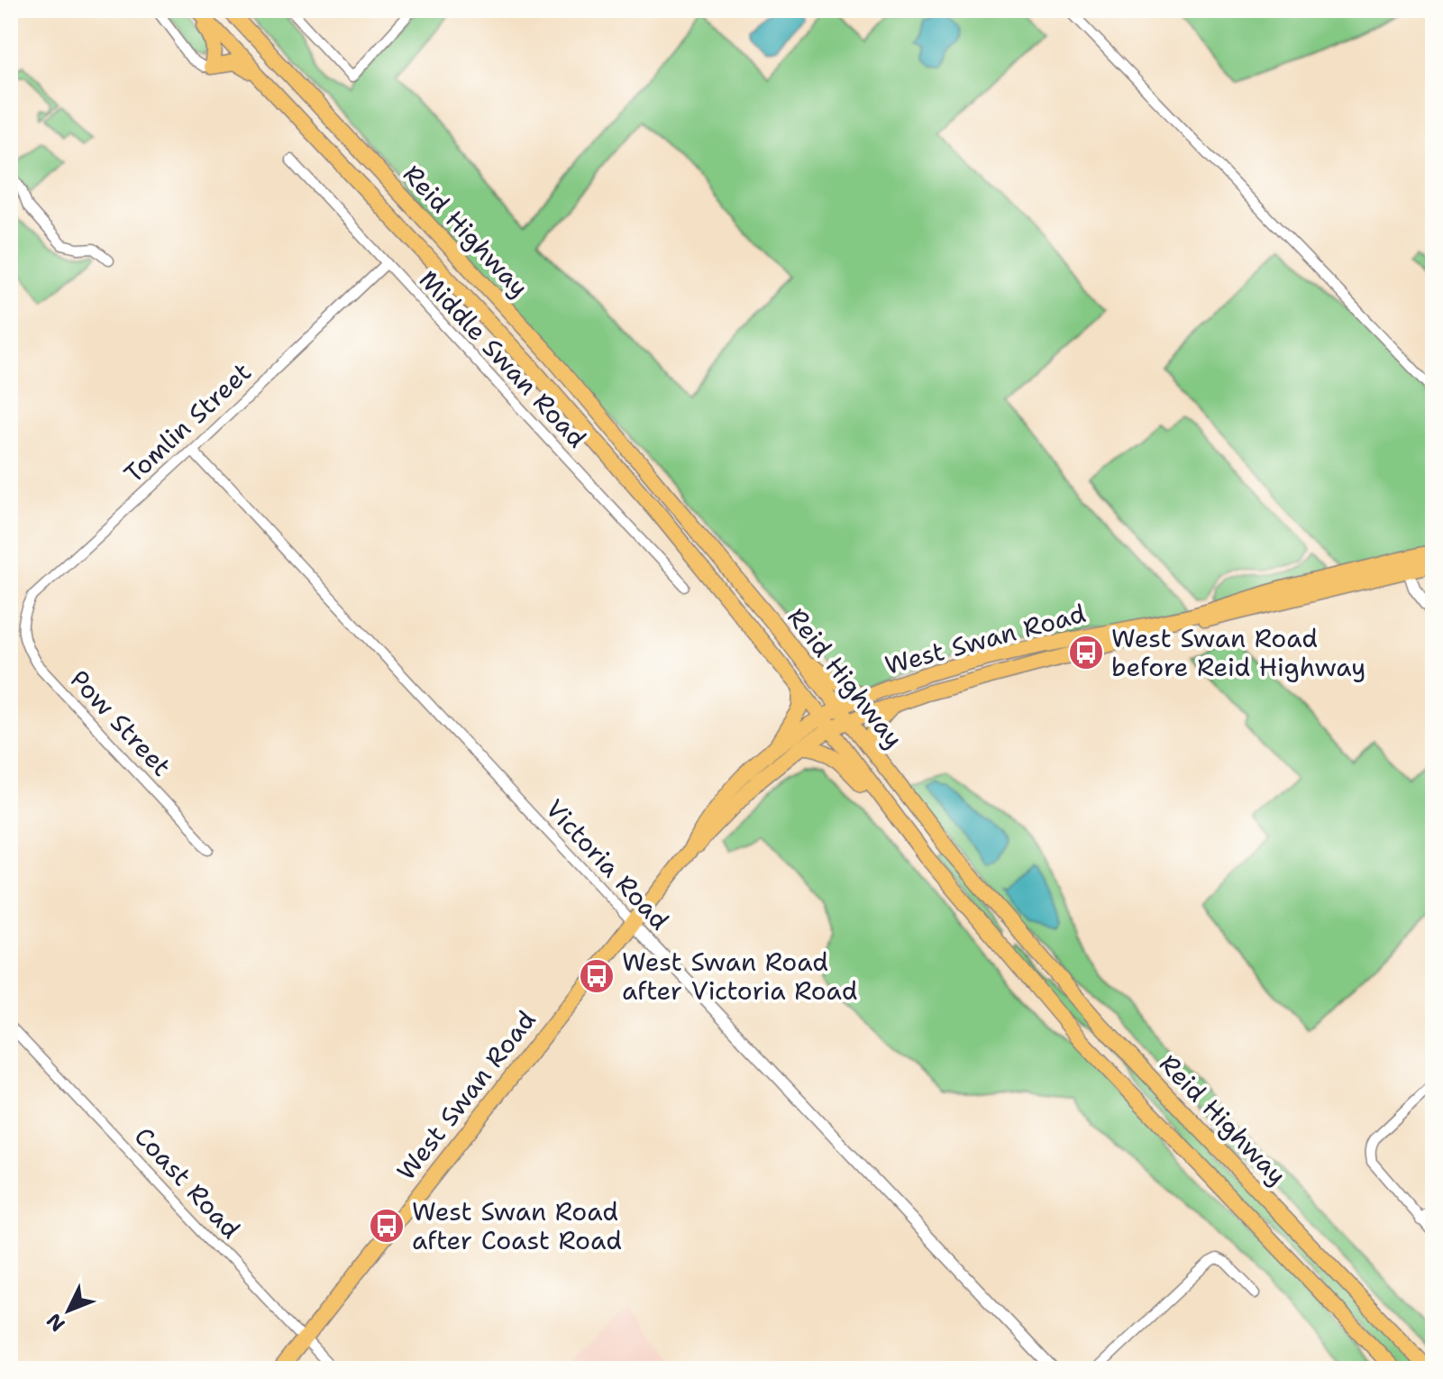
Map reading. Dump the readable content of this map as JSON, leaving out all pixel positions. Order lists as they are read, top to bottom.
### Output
{
  "streets": {
    "main road": ["Reid Highway", "West Swan Road"],
    "street": [
      "Middle Swan Road",
      "Tomlin Street",
      "Pow Street",
      "Victoria Road",
      "Coast Road"
    ]
  },
  "crossings": [
    ["Reid Highway", "West Swan Road"],
    ["Middle Swan Road", "Tomlin Street"],
    ["Tomlin Street", "Pow Street"],
    ["Tomlin Street", "Victoria Road"],
    ["West Swan Road", "Victoria Road"],
    ["West Swan Road", "Coast Road"]
  ],
  "places": {
    "bus stop": ["West Swan Road before Reid Highway", "West Swan Road after Victoria Road", "West Swan Road after Coast Road"]
  },
  "north": "bottom left"
}
